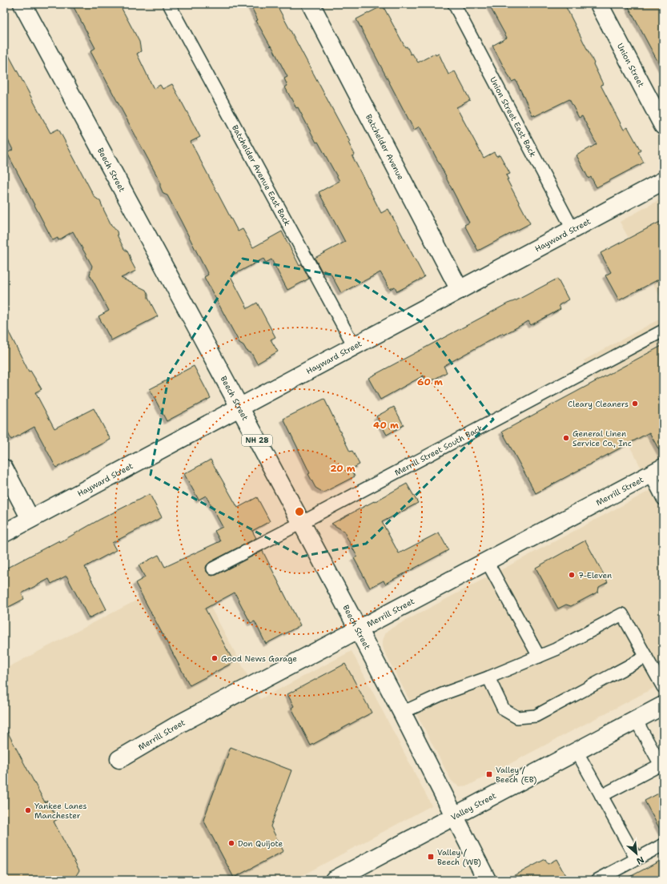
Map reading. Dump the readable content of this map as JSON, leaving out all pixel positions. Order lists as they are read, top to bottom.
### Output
{
  "streets": {
    "street": [
      "Union Street",
      "Batchelder Avenue",
      "Beech Street",
      "Hayward Street",
      "NH 28",
      "Merrill Street",
      "Valley Street"
    ],
    "lane": ["Union Street East Back", "Batchelder Avenue East Back", "Merrill Street South Back"]
  },
  "crossings": [
    ["Union Street East Back", "Hayward Street"],
    ["Batchelder Avenue", "Hayward Street"],
    ["Beech Street", "Hayward Street"],
    ["Beech Street", "Merrill Street South Back"],
    ["Beech Street", "Merrill Street"],
    ["Beech Street", "Valley Street"],
    ["Batchelder Avenue East Back", "Hayward Street"]
  ],
  "places": {
    "other": [
      "Cleary Cleaners",
      "General Linen Service Co., Inc",
      "7-Eleven",
      "Good News Garage",
      "Yankee Lanes Manchester",
      "Don Quijote"
    ],
    "transit": ["Valley / Beech (EB)", "Valley / Beech (WB)"]
  },
  "north": "bottom right",
  "rings": ["60 m", "40 m", "20 m"]
}
